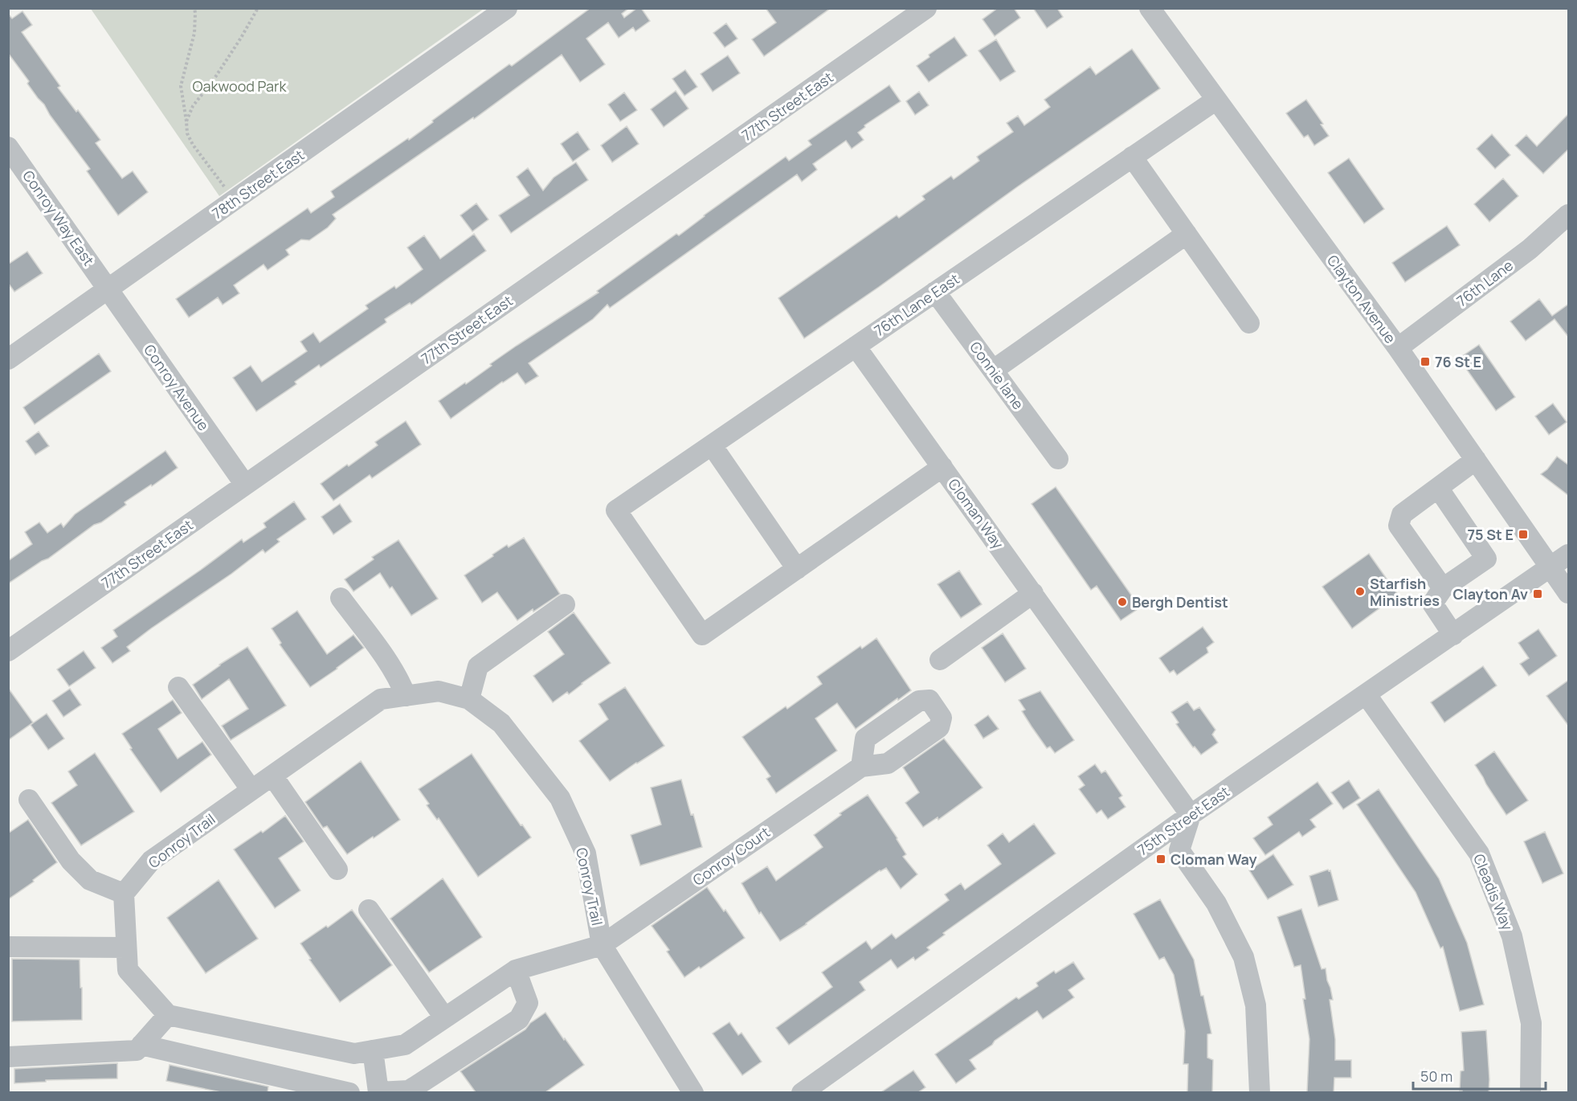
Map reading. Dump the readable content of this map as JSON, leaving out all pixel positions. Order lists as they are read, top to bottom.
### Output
{
  "streets": {
    "street": [
      "77th Street East",
      "78th Street East",
      "Conroy Way East",
      "76th Lane",
      "Clayton Avenue",
      "76th Lane East",
      "Connie lane",
      "Conroy Avenue",
      "Cloman Way",
      "75th Street East",
      "Conroy Trail",
      "Conroy Court",
      "Cleadis Way"
    ]
  },
  "crossings": [
    ["77th Street East", "Conroy Avenue"],
    ["78th Street East", "Conroy Way East"],
    ["78th Street East", "Conroy Avenue"],
    ["Conroy Way East", "Conroy Avenue"],
    ["76th Lane", "Clayton Avenue"],
    ["Clayton Avenue", "76th Lane East"],
    ["Clayton Avenue", "75th Street East"],
    ["76th Lane East", "Connie lane"],
    ["76th Lane East", "Cloman Way"],
    ["Cloman Way", "75th Street East"],
    ["75th Street East", "Cleadis Way"],
    ["Conroy Trail", "Conroy Court"]
  ],
  "parks": ["Oakwood Park"],
  "places": {
    "transit": [
      "76 St E",
      "75 St E",
      "Clayton Av",
      "Cloman Way"
    ],
    "other": ["Starfish Ministries", "Bergh Dentist"]
  },
  "scale_bar": "50 m"
}
